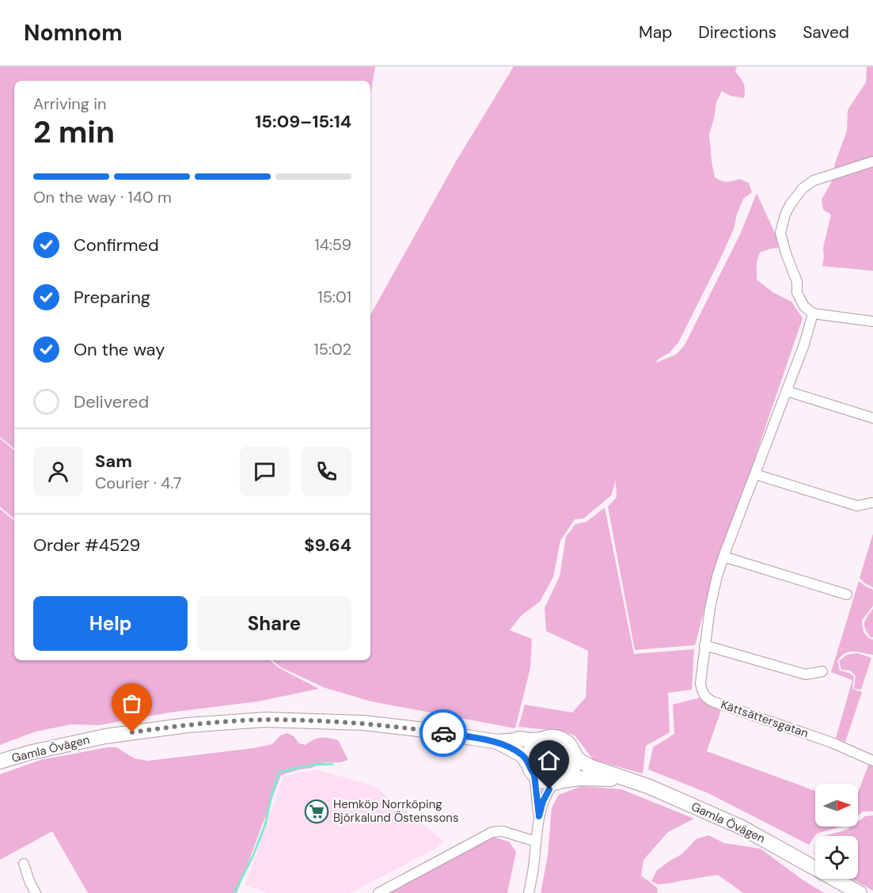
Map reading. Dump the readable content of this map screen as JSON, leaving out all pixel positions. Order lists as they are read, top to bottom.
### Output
{
  "streets": {
    "main road": ["Gamla Övägen"],
    "street": ["Kättsättersgatan"]
  },
  "places": {
    "supermarket": ["Hemköp Norrköping Björkalund Östenssons"]
  },
  "north": "right",
  "page": {
    "header": "Nomnom",
    "nav": ["Map", "Directions", "Saved"],
    "heading": ["2 min", "Arriving in", "15:09–15:14"],
    "panel": [
      "Sam",
      "Courier · 4.7",
      "Order #4529",
      "$9.64"
    ],
    "bar": "On the way · 140 m",
    "list": [
      ["Confirmed", "14:59"],
      ["Preparing", "15:01"],
      ["On the way", "15:02"],
      "Delivered"
    ],
    "buttons": ["Help", "Share"]
  }
}
